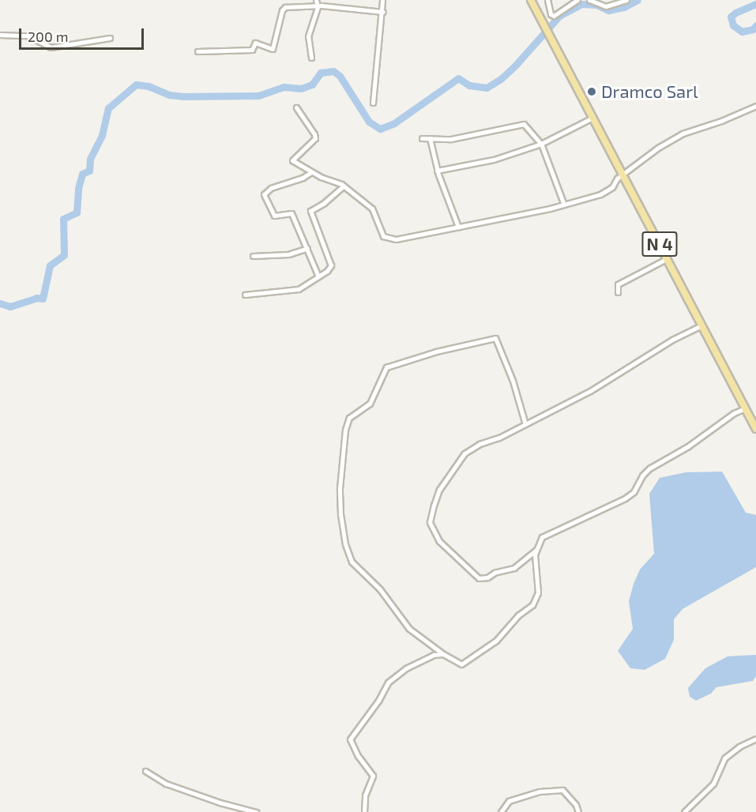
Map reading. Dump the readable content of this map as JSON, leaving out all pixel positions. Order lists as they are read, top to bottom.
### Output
{
  "streets": {
    "main road": ["N 4"]
  },
  "places": ["Dramco Sarl"],
  "scale_bar": "200 m"
}
